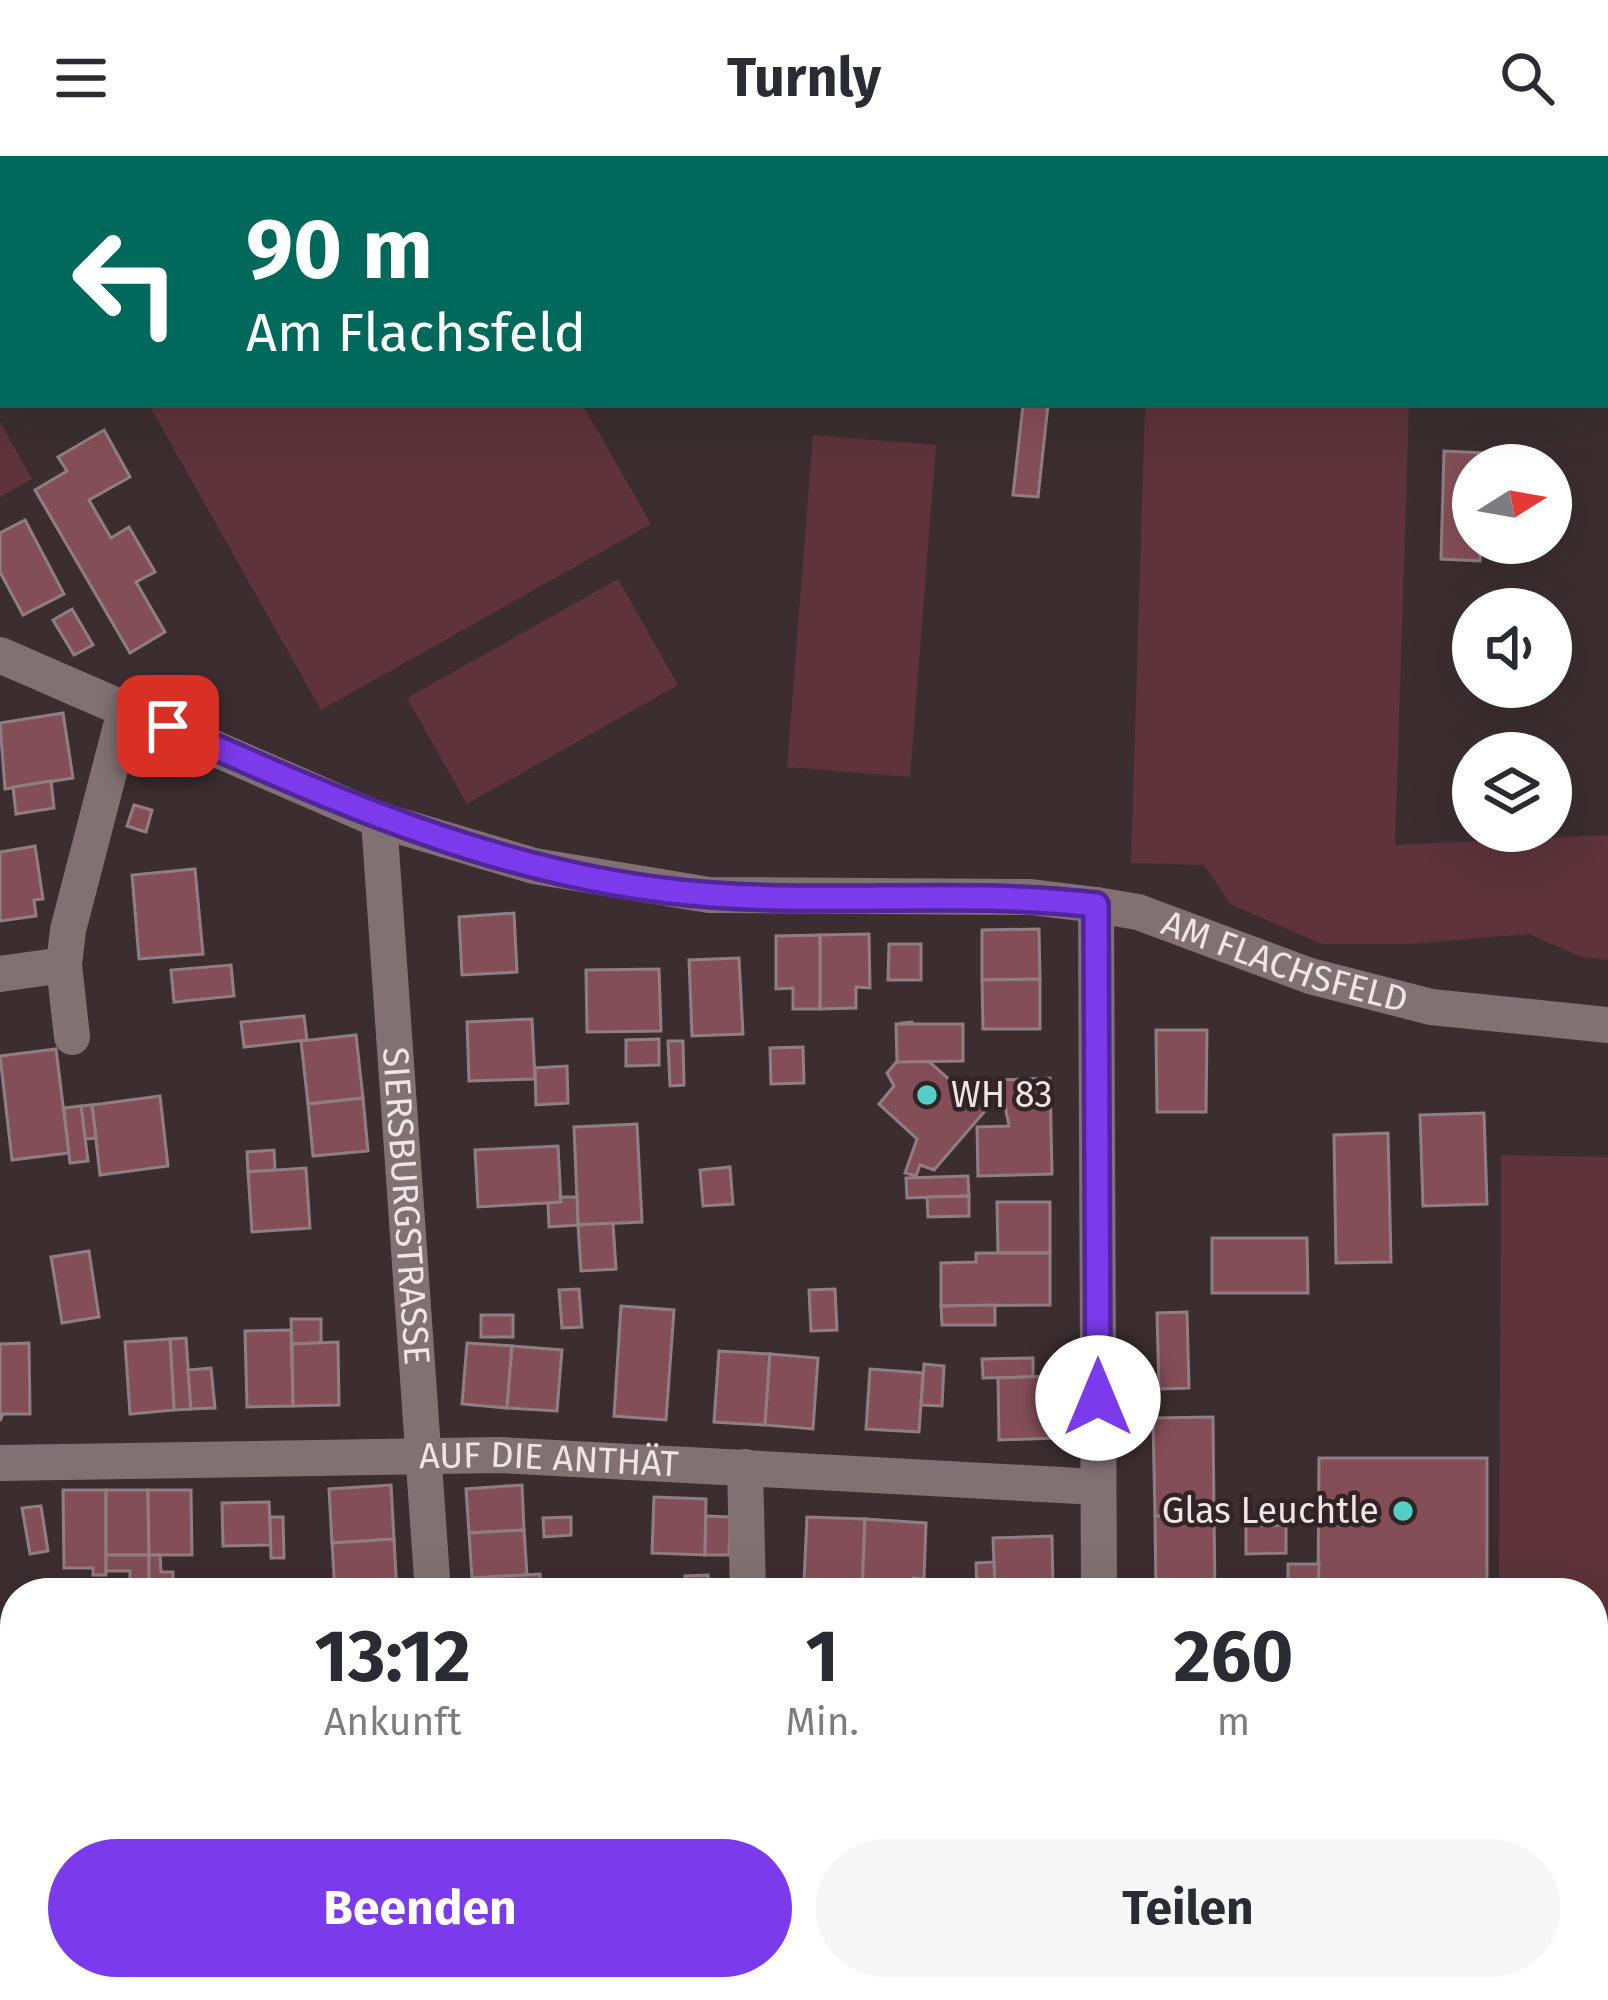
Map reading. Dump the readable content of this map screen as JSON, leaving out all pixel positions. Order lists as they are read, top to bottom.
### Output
{
  "streets": {
    "street": ["AM FLACHSFELD", "SIERSBURGSTRASSE", "AUF DIE ANTHÄT"]
  },
  "crossings": [
    ["AM FLACHSFELD", "SIERSBURGSTRASSE"],
    ["SIERSBURGSTRASSE", "AUF DIE ANTHÄT"]
  ],
  "places": ["WH 83", "Glas Leuchtle"],
  "north": "right",
  "page": {
    "header": "Turnly",
    "turn": ["90 m", "Am Flachsfeld"],
    "eta": [
      "13:12",
      "Ankunft",
      "1",
      "Min.",
      "260",
      "m"
    ],
    "buttons": ["Beenden", "Teilen"]
  }
}
